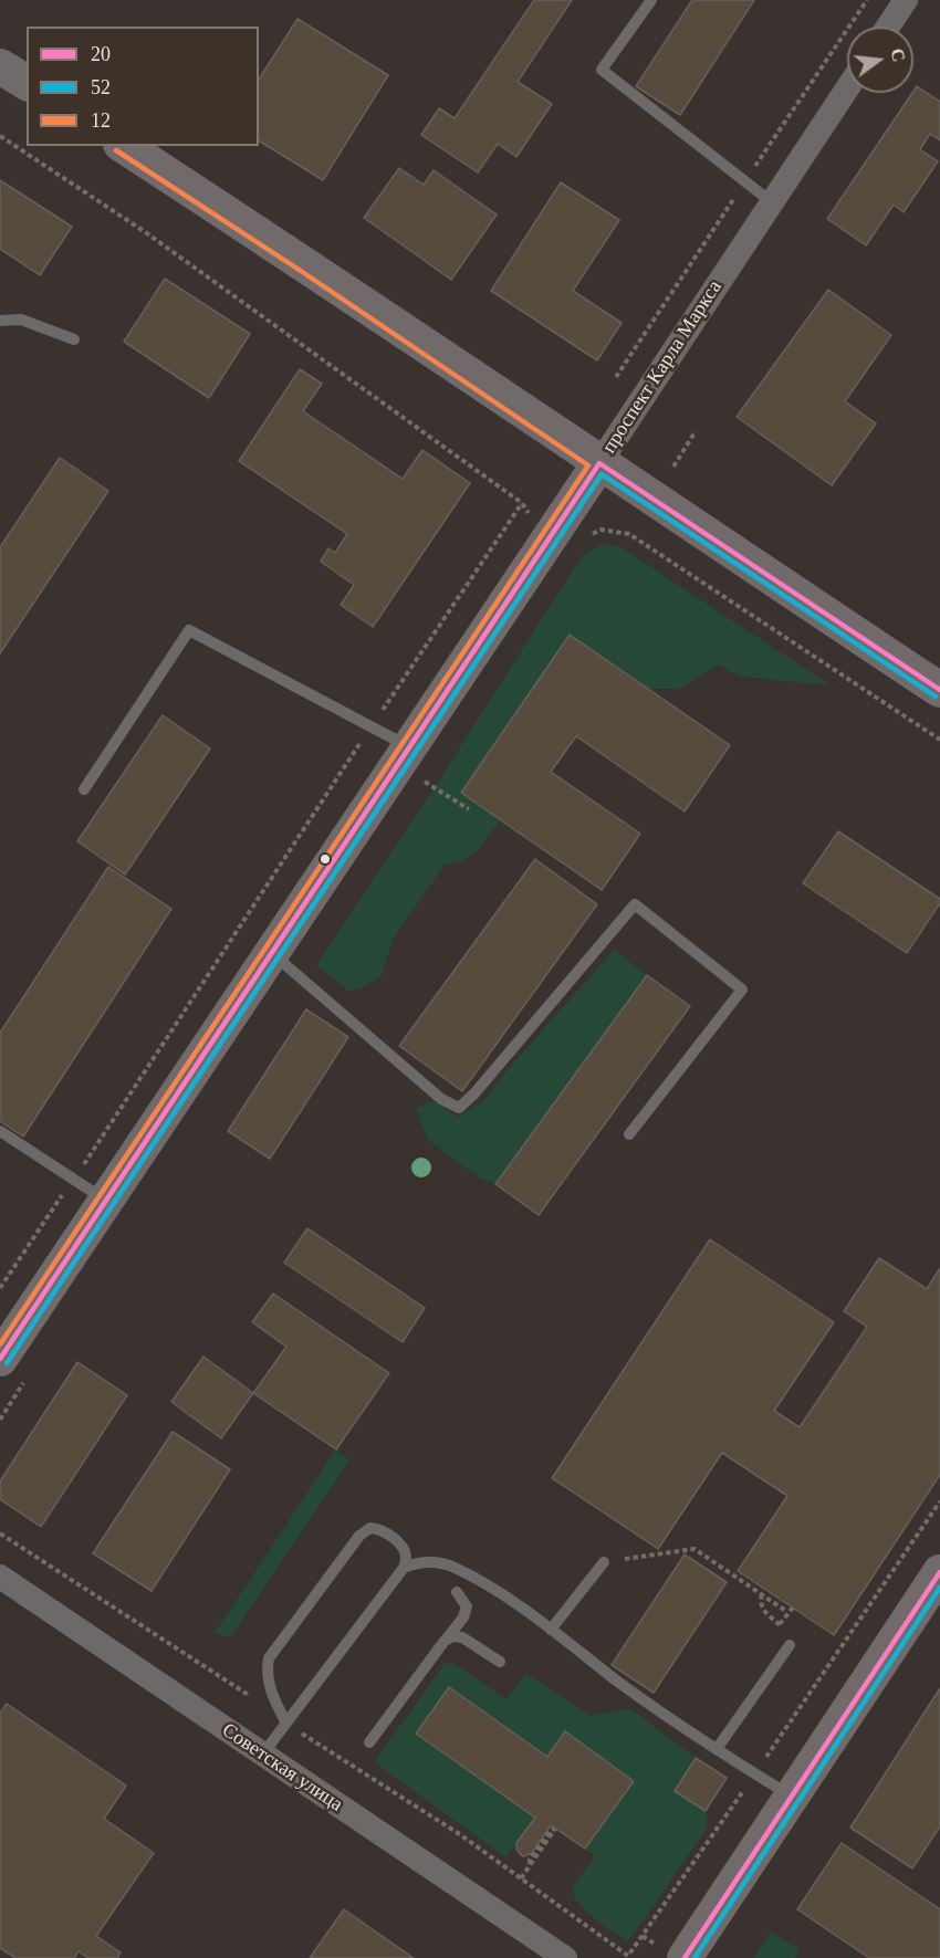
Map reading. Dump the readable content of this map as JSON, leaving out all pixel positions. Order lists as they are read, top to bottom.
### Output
{
  "streets": {
    "street": ["проспект Карла Маркса", "Советская улица"]
  },
  "lines": ["transit line 12", "transit line 20", "transit line 52"],
  "legend": ["20", "52", "12"],
  "north": "right"
}
